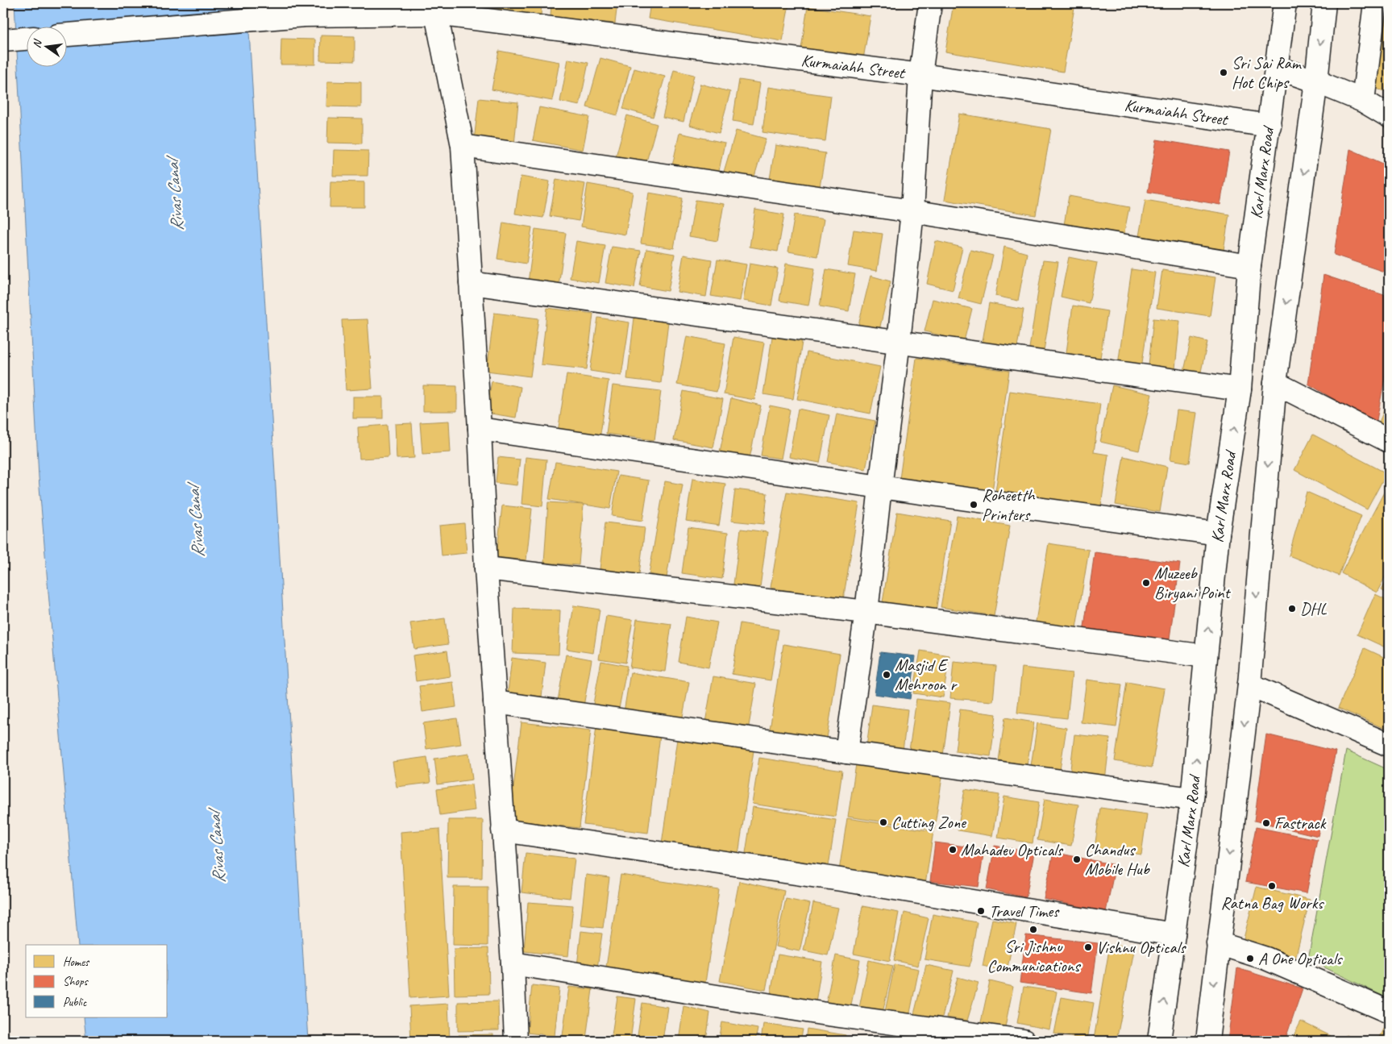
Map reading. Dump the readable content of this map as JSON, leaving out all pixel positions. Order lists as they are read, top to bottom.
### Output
{
  "streets": {
    "street": ["Kurmaiahh Street", "Karl Marx Road"]
  },
  "crossings": [
    ["Kurmaiahh Street", "Karl Marx Road"]
  ],
  "water": ["Rivas Canal"],
  "places": [
    "Sri Sai Ram Hot Chips",
    "Roheetth Printers",
    "Muzeeb Biryani Point",
    "DHL",
    "Masjid E Mehroon r",
    "Cutting Zone",
    "Fastrack",
    "Mahadev Opticals",
    "Chandus Mobile Hub",
    "Ratna Bag Works",
    "Travel Times",
    "Sri Jishnu Communications",
    "Vishnu Opticals",
    "A One Opticals"
  ],
  "legend": ["Homes", "Shops", "Public"],
  "north": "left"
}
